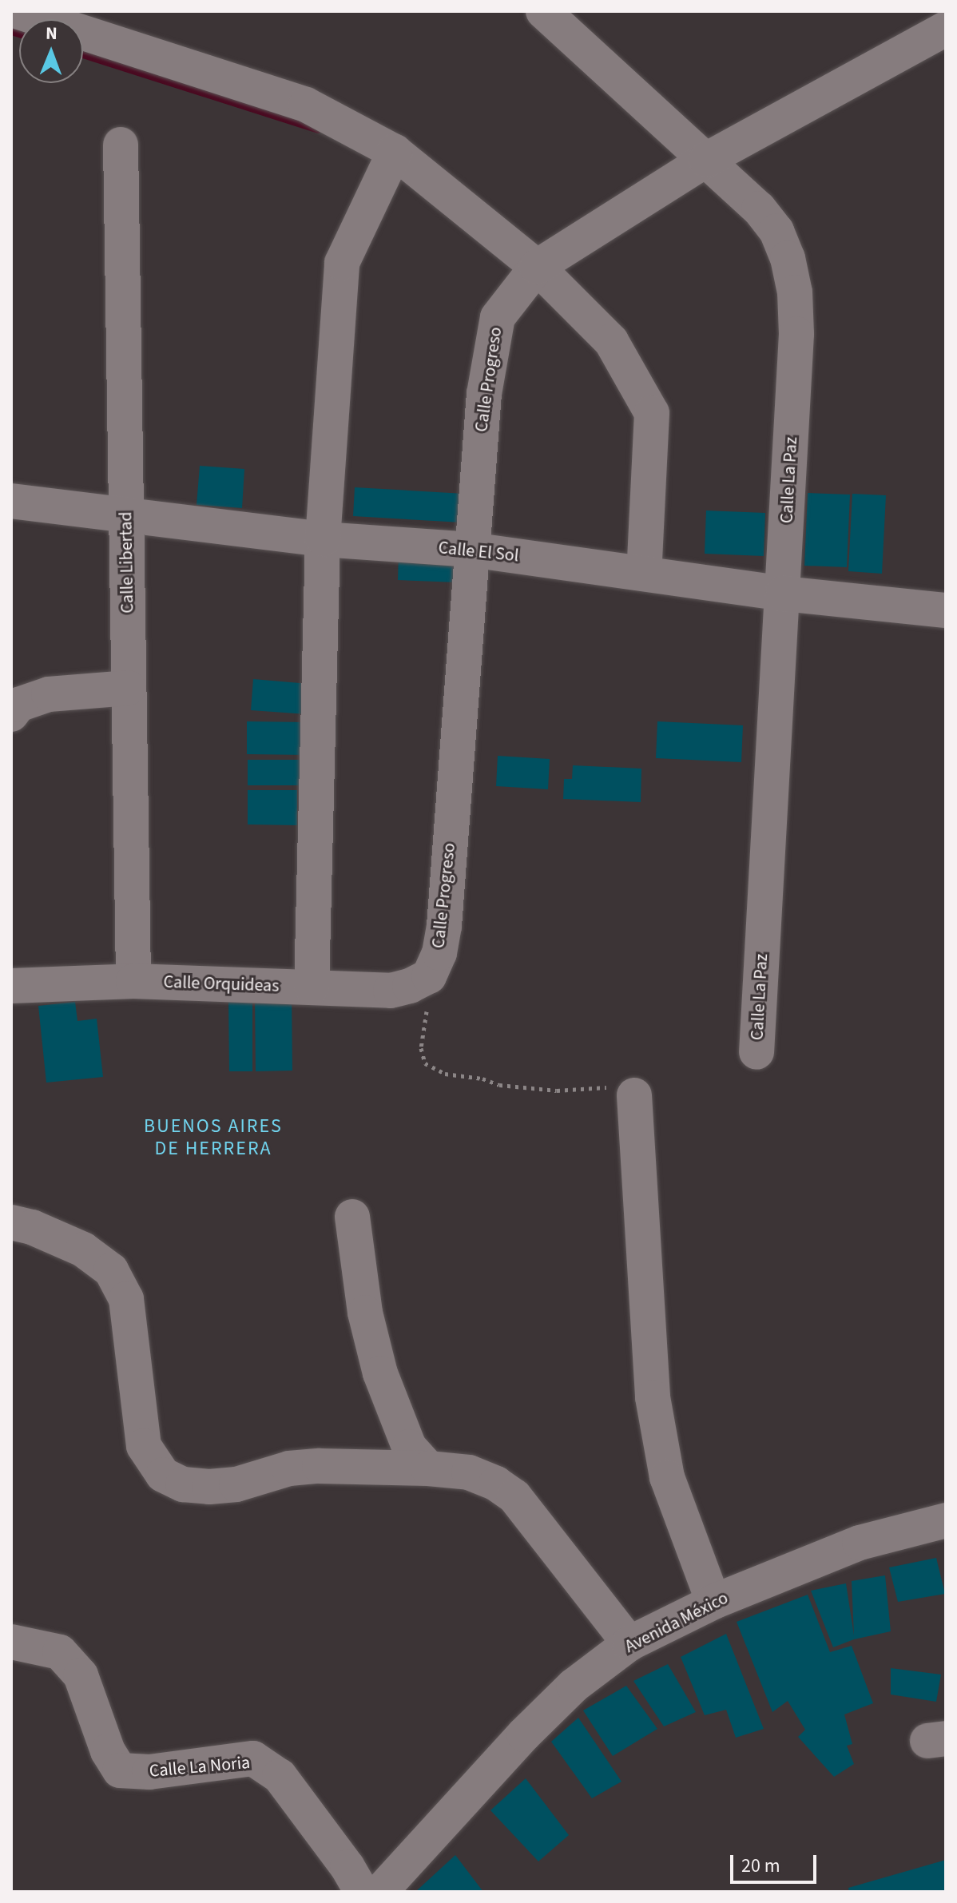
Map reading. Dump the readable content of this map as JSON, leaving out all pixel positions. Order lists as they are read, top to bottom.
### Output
{
  "streets": {
    "street": [
      "Calle Progreso",
      "Calle La Paz",
      "Calle El Sol",
      "Calle Libertad",
      "Calle Orquideas",
      "Avenida México",
      "Calle La Noria"
    ]
  },
  "crossings": [
    ["Calle Progreso", "Calle La Paz"],
    ["Calle Progreso", "Calle El Sol"],
    ["Calle Progreso", "Calle Orquideas"],
    ["Calle La Paz", "Calle El Sol"],
    ["Calle El Sol", "Calle Libertad"],
    ["Calle Libertad", "Calle Orquideas"]
  ],
  "districts": ["BUENOS AIRES DE HERRERA"],
  "scale_bar": "20 m",
  "north": "top"
}
